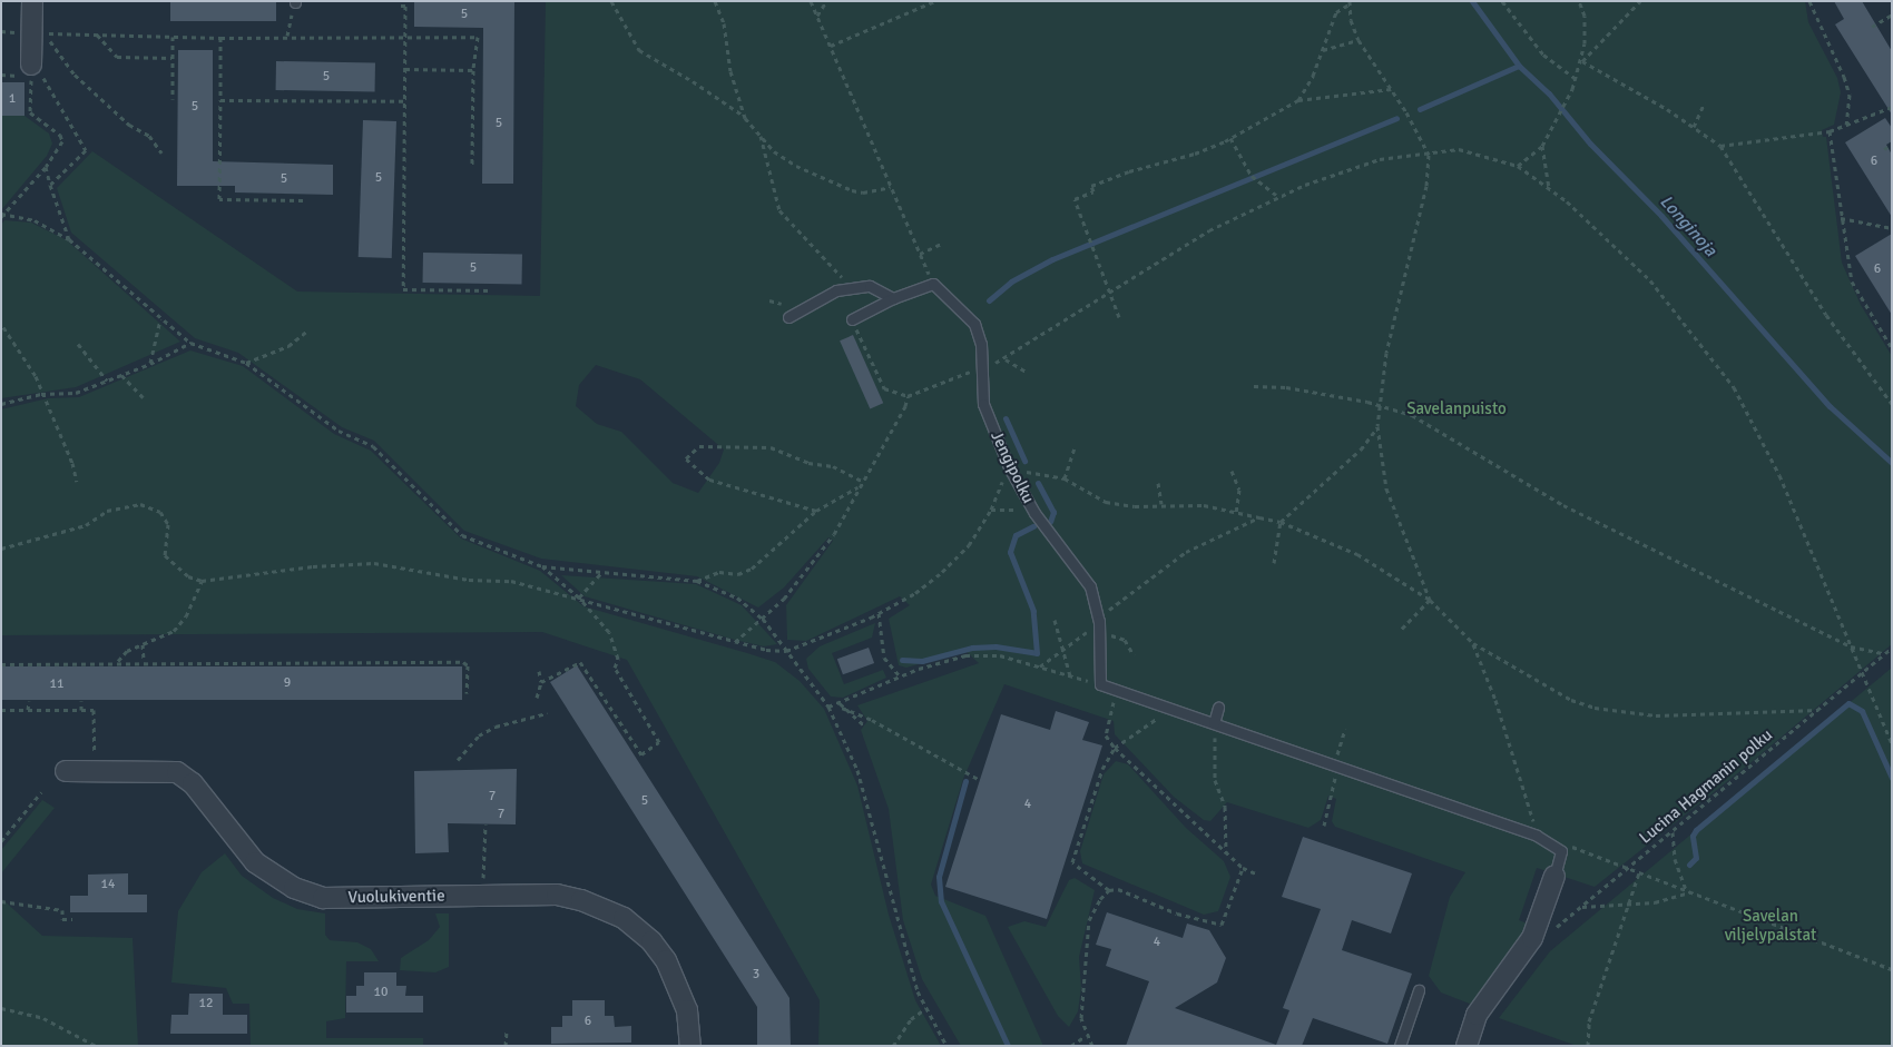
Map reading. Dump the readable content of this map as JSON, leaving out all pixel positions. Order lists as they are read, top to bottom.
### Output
{
  "streets": {
    "street": ["Vuolukiventie"],
    "lane": ["Jengipolku"],
    "path": ["Lucina Hagmanin polku"]
  },
  "water": ["Longinoja"],
  "parks": ["Savelanpuisto", "Savelan viljelypalstat"],
  "house_numbers": [
    "5",
    "5",
    "1",
    "5",
    "5",
    "6",
    "5",
    "5",
    "5",
    "6",
    "9",
    "11",
    "7",
    "5",
    "4",
    "7",
    "14",
    "4",
    "3",
    "10",
    "12",
    "6"
  ]
}
